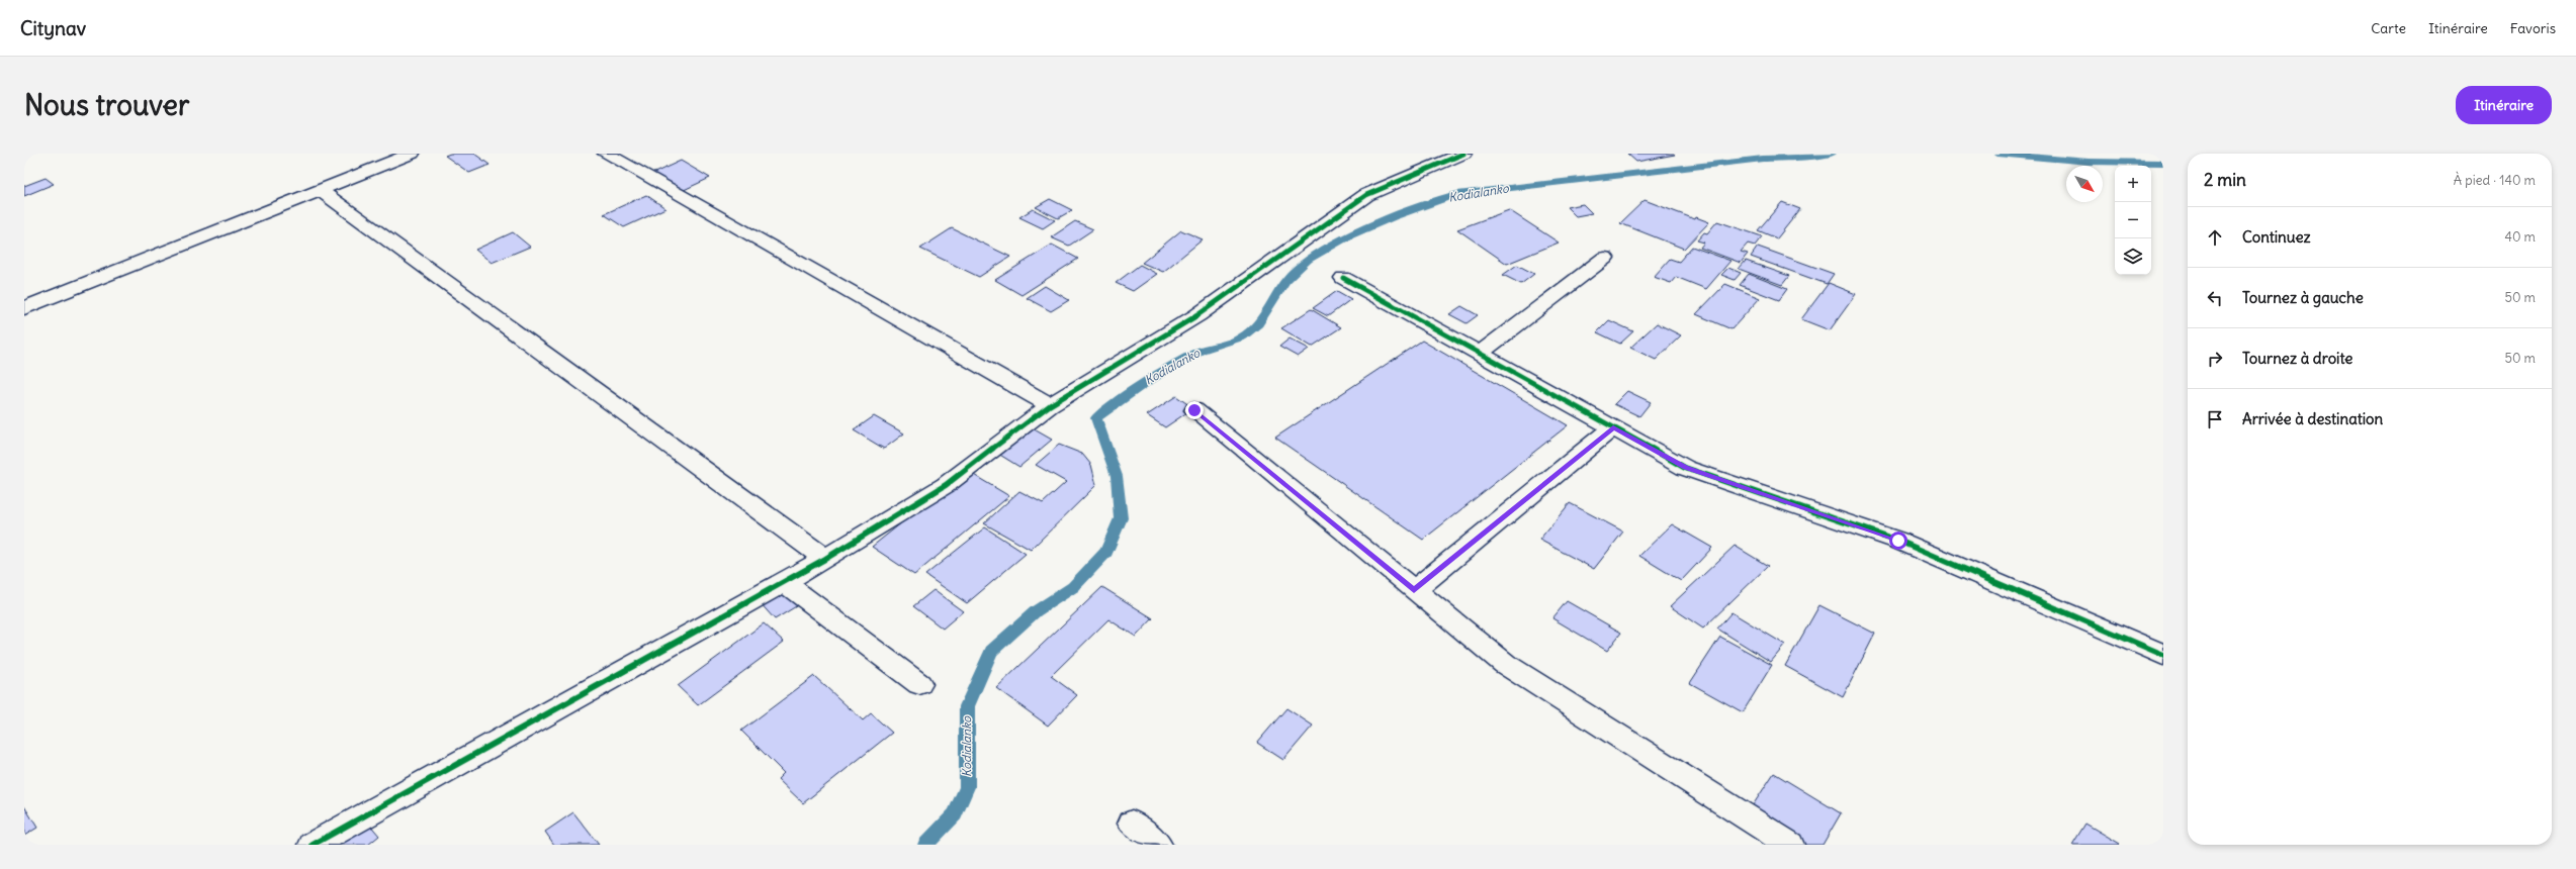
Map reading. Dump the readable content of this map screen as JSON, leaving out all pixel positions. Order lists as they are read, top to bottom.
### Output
{
  "water": ["Kodialanko"],
  "north": "bottom right",
  "page": {
    "header": "Citynav",
    "nav": ["Carte", "Itinéraire", "Favoris"],
    "buttons": "Itinéraire",
    "title": "Nous trouver",
    "heading": ["2 min", "À pied · 140 m"],
    "map_buttons": ["+", "−"],
    "list": [
      ["Continuez", "40 m"],
      ["Tournez à gauche", "50 m"],
      ["Tournez à droite", "50 m"],
      "Arrivée à destination"
    ]
  }
}
